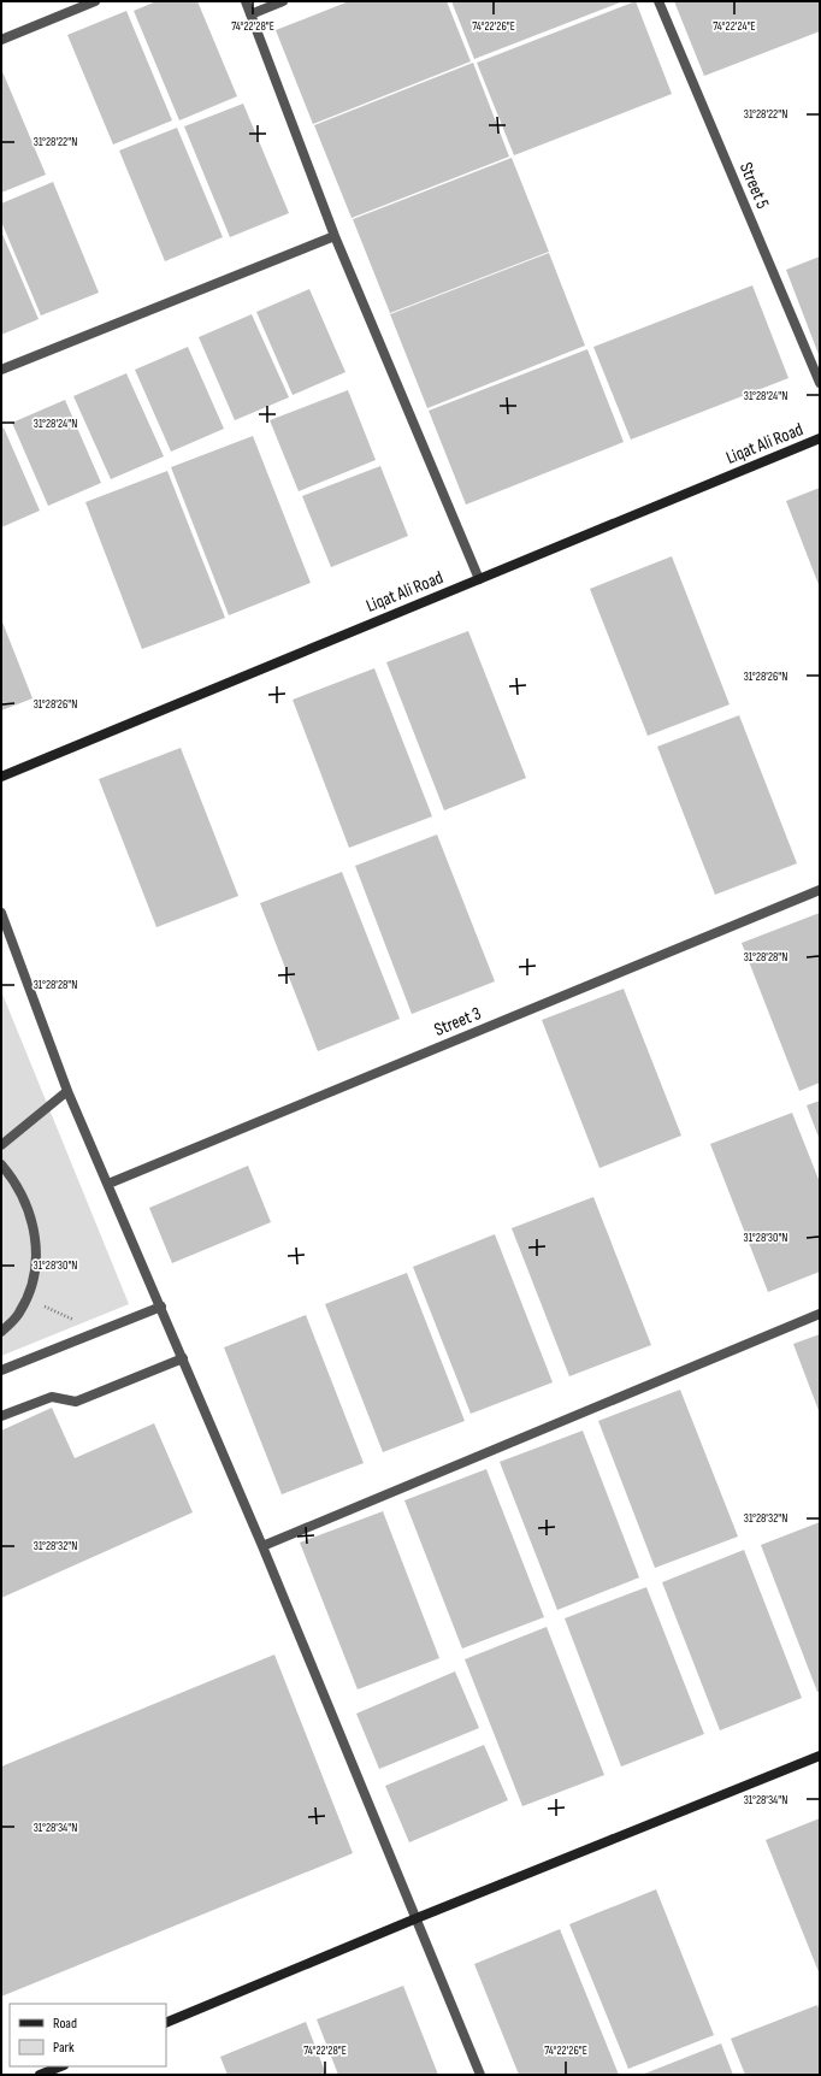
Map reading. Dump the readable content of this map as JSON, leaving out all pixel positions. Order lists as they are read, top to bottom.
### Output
{
  "streets": {
    "street": ["Street 5", "Liqat Ali Road", "Street 3"]
  },
  "legend": ["Road", "Park"],
  "coordinates": [
    "74°22'28\"E",
    "74°22'26\"E",
    "74°22'24\"E",
    "31°28'22\"N",
    "31°28'24\"N",
    "31°28'26\"N",
    "31°28'28\"N",
    "31°28'30\"N",
    "31°28'32\"N",
    "31°28'34\"N"
  ]
}
